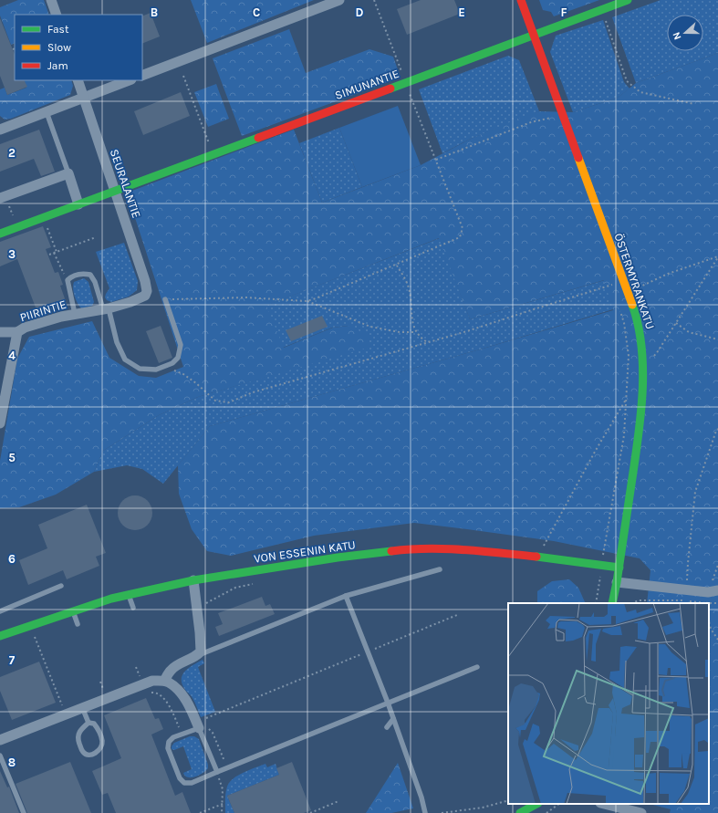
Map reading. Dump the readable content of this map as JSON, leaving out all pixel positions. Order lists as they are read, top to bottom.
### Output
{
  "streets": {
    "street": [
      "SIMUNANTIE",
      "SEURALANTIE",
      "ÖSTERMYRANKATU",
      "PIIRINTIE",
      "VON ESSENIN KATU"
    ]
  },
  "crossings": [
    ["SIMUNANTIE", "SEURALANTIE"],
    ["SIMUNANTIE", "ÖSTERMYRANKATU"],
    ["SEURALANTIE", "PIIRINTIE"],
    ["ÖSTERMYRANKATU", "VON ESSENIN KATU"]
  ],
  "legend": ["Fast", "Slow", "Jam"],
  "north": "left",
  "grid": {
    "columns": [
      "B",
      "C",
      "D",
      "E",
      "F"
    ],
    "rows": [
      "2",
      "3",
      "4",
      "5",
      "6",
      "7",
      "8"
    ]
  }
}
